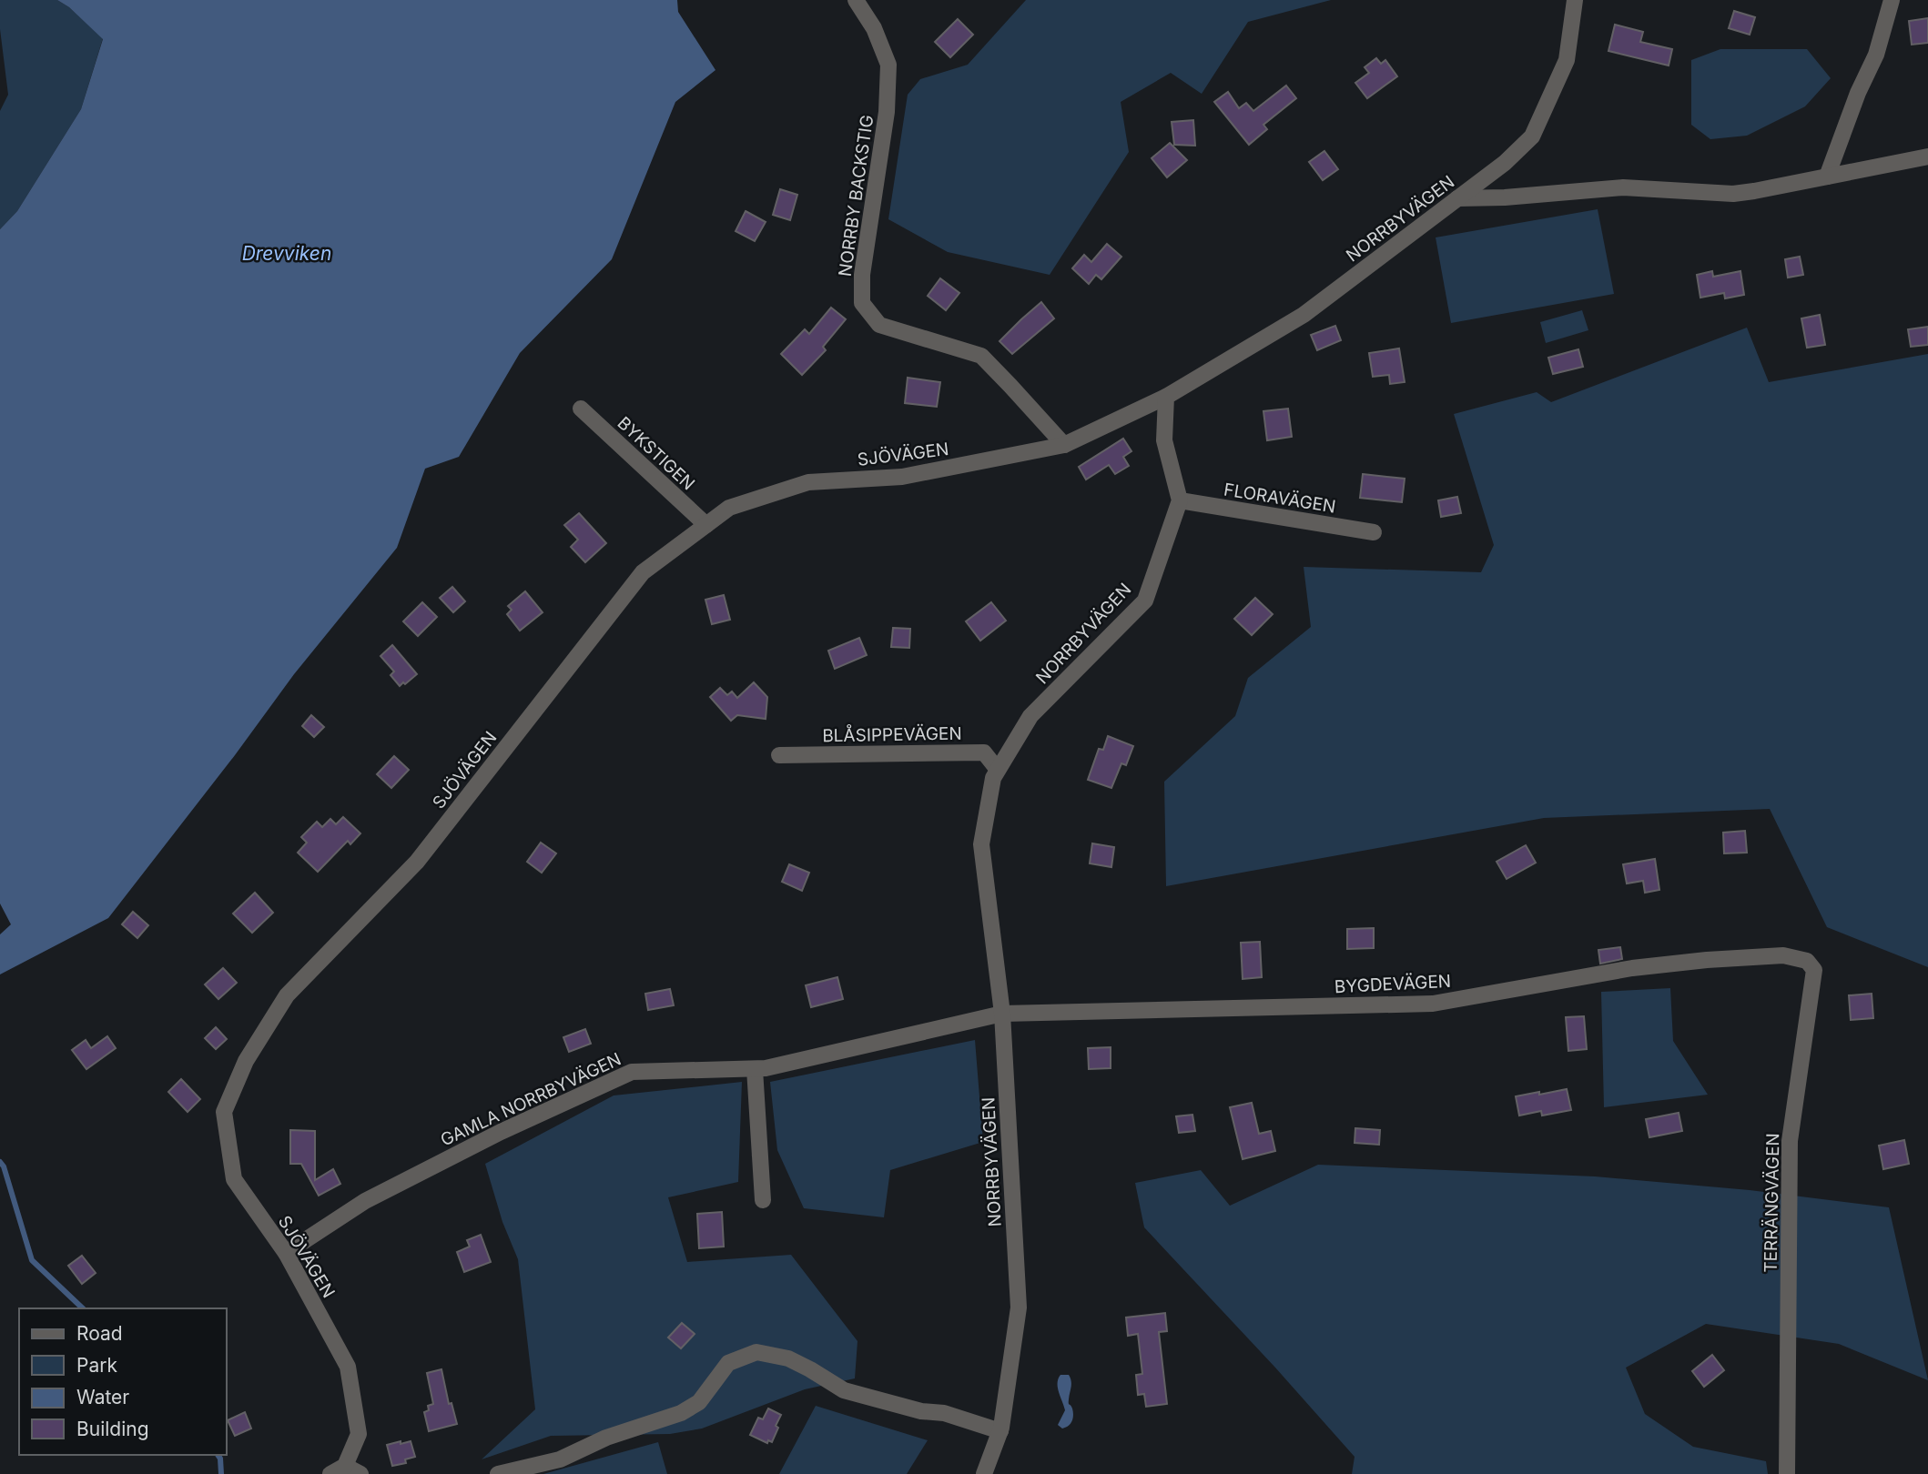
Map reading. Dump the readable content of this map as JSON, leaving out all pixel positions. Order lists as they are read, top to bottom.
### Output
{
  "streets": {
    "street": [
      "NORRBY BACKSTIG",
      "NORRBYVÄGEN",
      "BYKSTIGEN",
      "SJÖVÄGEN",
      "FLORAVÄGEN",
      "BLÅSIPPEVÄGEN",
      "BYGDEVÄGEN",
      "GAMLA NORRBYVÄGEN",
      "TERRÄNGVÄGEN"
    ]
  },
  "crossings": [
    ["NORRBY BACKSTIG", "SJÖVÄGEN"],
    ["NORRBYVÄGEN", "SJÖVÄGEN"],
    ["NORRBYVÄGEN", "FLORAVÄGEN"],
    ["NORRBYVÄGEN", "BLÅSIPPEVÄGEN"],
    ["NORRBYVÄGEN", "BYGDEVÄGEN"],
    ["NORRBYVÄGEN", "GAMLA NORRBYVÄGEN"],
    ["BYKSTIGEN", "SJÖVÄGEN"],
    ["SJÖVÄGEN", "GAMLA NORRBYVÄGEN"],
    ["BYGDEVÄGEN", "GAMLA NORRBYVÄGEN"],
    ["BYGDEVÄGEN", "TERRÄNGVÄGEN"]
  ],
  "water": ["Drevviken"],
  "legend": [
    "Road",
    "Park",
    "Water",
    "Building"
  ]
}
